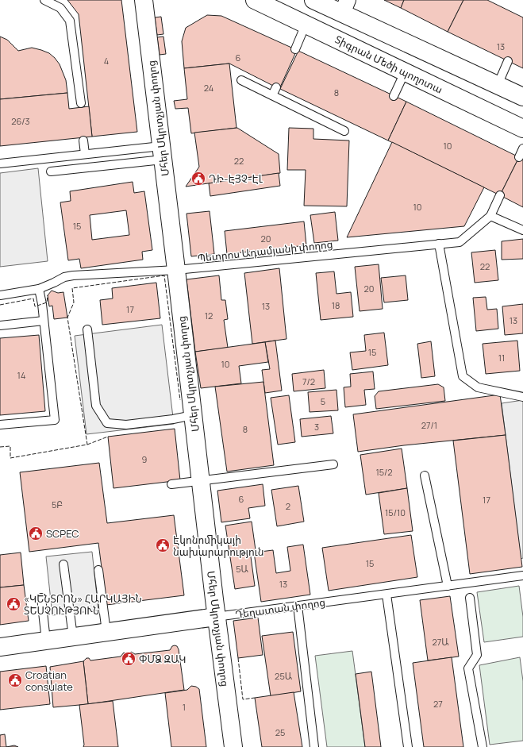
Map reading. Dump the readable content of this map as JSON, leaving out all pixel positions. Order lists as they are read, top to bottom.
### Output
{
  "streets": {
    "street": ["Տիգրան Մեծի պողոտա", "Մհեր Մկրտչյան փողոց", "Դեղատան փողոց"],
    "lane": ["Պետրոս Ադամյանի փողոց"]
  },
  "crossings": [
    ["Մհեր Մկրտչյան փողոց", "Պետրոս Ադամյանի փողոց"],
    ["Մհեր Մկրտչյան փողոց", "Դեղատան փողոց"]
  ],
  "places": {
    "public building": [
      "ԴԻ-ԷՅՉ-ԷԼ",
      "SCPEC",
      "Էկոնոմիկայի նախարարություն",
      "«ԿԵՆՏՐՈՆ» ՀԱՐԿԱՅԻՆ ՏԵՍՉՈՒԹՅՈՒՆ",
      "ՓՄՁ ԶԱԿ",
      "Croatian consulate"
    ]
  },
  "house_numbers": [
    "13",
    "6",
    "4",
    "24",
    "8",
    "26/3",
    "10",
    "22",
    "10",
    "15",
    "20",
    "22",
    "20",
    "18",
    "13",
    "17",
    "12",
    "13",
    "15",
    "11",
    "10",
    "14",
    "7/2",
    "5",
    "27/1",
    "3",
    "8",
    "9",
    "15/2",
    "6",
    "17",
    "5Բ",
    "2",
    "15/10",
    "15",
    "5Ա",
    "13",
    "27Ա",
    "25Ա",
    "27",
    "1",
    "25"
  ]
}
